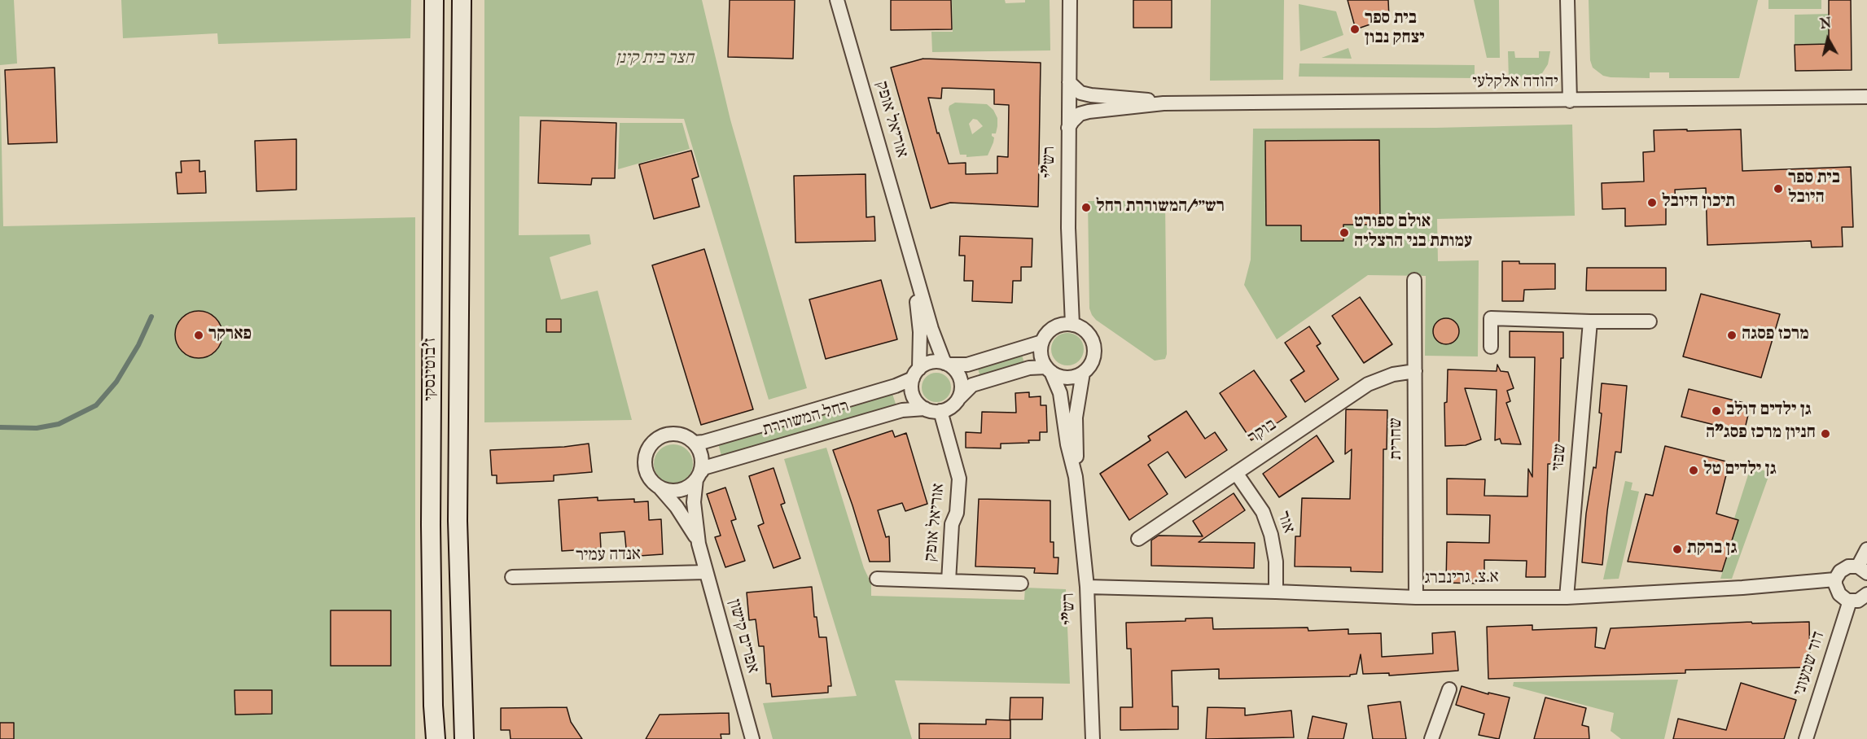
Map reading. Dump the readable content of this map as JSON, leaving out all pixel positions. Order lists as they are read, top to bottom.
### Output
{
  "streets": {
    "main road": ["ז'בוטינסקי"],
    "street": [
      "יהודה אלקלעי",
      "אוריאל אופק",
      "רש\"י",
      "רחל המשוררת",
      "בוקר",
      "שחרית",
      "שבזי",
      "אור",
      "אנדה עמיר",
      "א.צ. גרינברג",
      "אפרים קישון",
      "דוד שמעוני"
    ]
  },
  "crossings": [
    ["יהודה אלקלעי", "רש\"י"],
    ["אוריאל אופק", "רחל המשוררת"],
    ["רש\"י", "א.צ. גרינברג"],
    ["רחל המשוררת", "אפרים קישון"],
    ["בוקר", "שחרית"],
    ["בוקר", "אור"],
    ["שחרית", "א.צ. גרינברג"],
    ["שבזי", "א.צ. גרינברג"],
    ["אור", "א.צ. גרינברג"],
    ["אנדה עמיר", "אפרים קישון"]
  ],
  "parks": ["חצר בית קינן"],
  "places": [
    "בית ספר יצחק נבון",
    "בית ספר היובל",
    "תיכון היובל",
    "רש״י/המשוררת רחל",
    "אולם ספורט עמותת בני הרצליה",
    "פארקר",
    "מרכז פסגה",
    "גן ילדים דולב",
    "חניון מרכז פסג\"ה",
    "גן ילדים טל",
    "גן ברקת"
  ],
  "north": "top"
}
